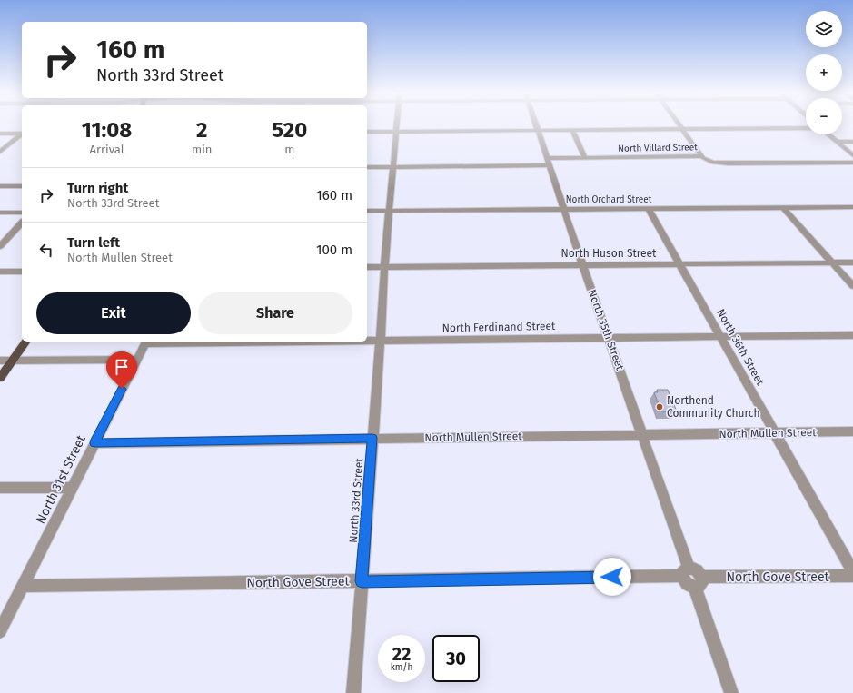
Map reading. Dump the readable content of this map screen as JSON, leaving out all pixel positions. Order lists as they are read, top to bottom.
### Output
{
  "streets": {
    "street": [
      "North Villard Street",
      "North Orchard Street",
      "North Huson Street",
      "North Ferdinand Street",
      "North 35th Street",
      "North 36th Street",
      "North Mullen Street",
      "North 31st Street",
      "North 33rd Street",
      "North Gove Street"
    ]
  },
  "crossings": [
    ["North Villard Street", "North 35th Street"],
    ["North Villard Street", "North 33rd Street"],
    ["North Orchard Street", "North 35th Street"],
    ["North Orchard Street", "North 36th Street"],
    ["North Orchard Street", "North 33rd Street"],
    ["North Huson Street", "North 35th Street"],
    ["North Huson Street", "North 36th Street"],
    ["North Huson Street", "North 33rd Street"],
    ["North Ferdinand Street", "North 35th Street"],
    ["North Ferdinand Street", "North 36th Street"],
    ["North Ferdinand Street", "North 33rd Street"],
    ["North 35th Street", "North Mullen Street"],
    ["North 35th Street", "North Gove Street"],
    ["North 36th Street", "North Mullen Street"],
    ["North Mullen Street", "North 31st Street"],
    ["North Mullen Street", "North 33rd Street"],
    ["North 31st Street", "North Gove Street"],
    ["North 33rd Street", "North Gove Street"]
  ],
  "places": ["Northend Community Church"],
  "page": {
    "map_buttons": ["+", "−"],
    "turn": ["160 m", "North 33rd Street"],
    "eta": [
      "11:08",
      "Arrival",
      "2",
      "min",
      "520",
      "m"
    ],
    "list": [
      {
        "name": "Turn right",
        "note": "North 33rd Street",
        "value": "160 m"
      },
      {
        "name": "Turn left",
        "note": "North Mullen Street",
        "value": "100 m"
      }
    ],
    "buttons": ["Exit", "Share"],
    "speed": "22 km/h",
    "limit": "30"
  }
}
